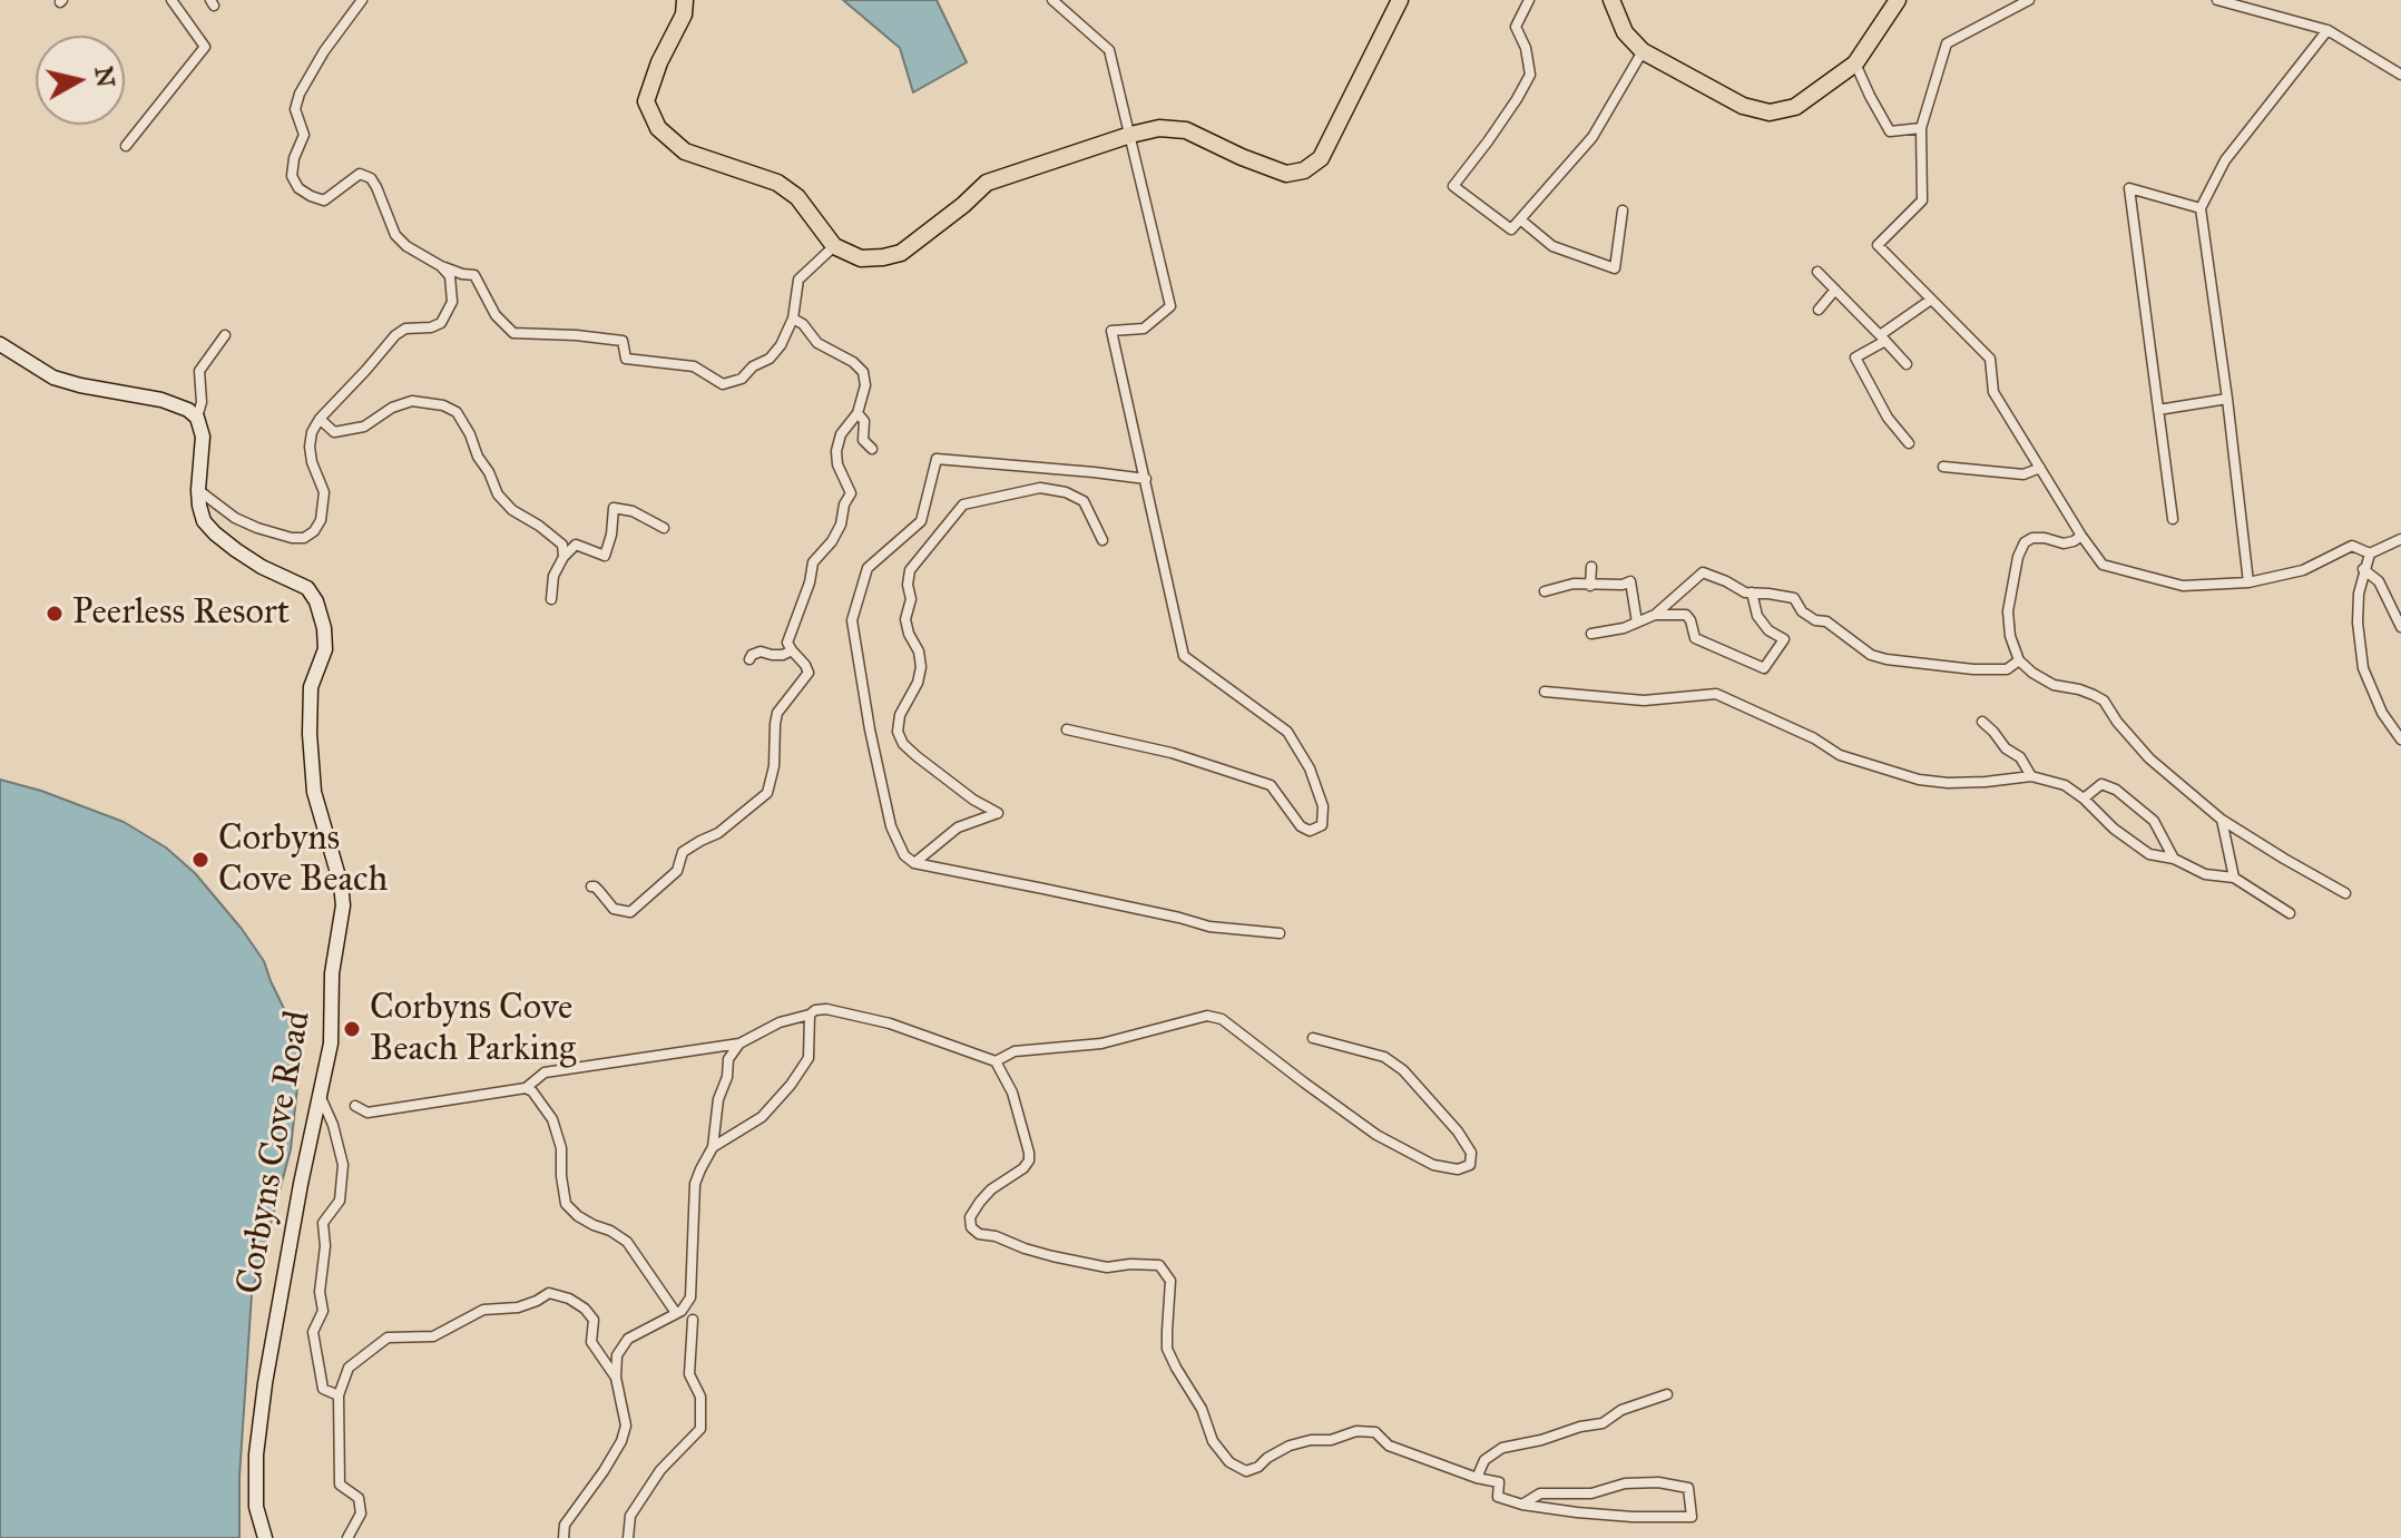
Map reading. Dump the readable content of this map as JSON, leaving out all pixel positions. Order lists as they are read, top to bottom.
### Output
{
  "streets": {
    "main road": ["Corbyns Cove Road"]
  },
  "places": ["Peerless Resort", "Corbyns Cove Beach", "Corbyns Cove Beach Parking"],
  "north": "right"
}
